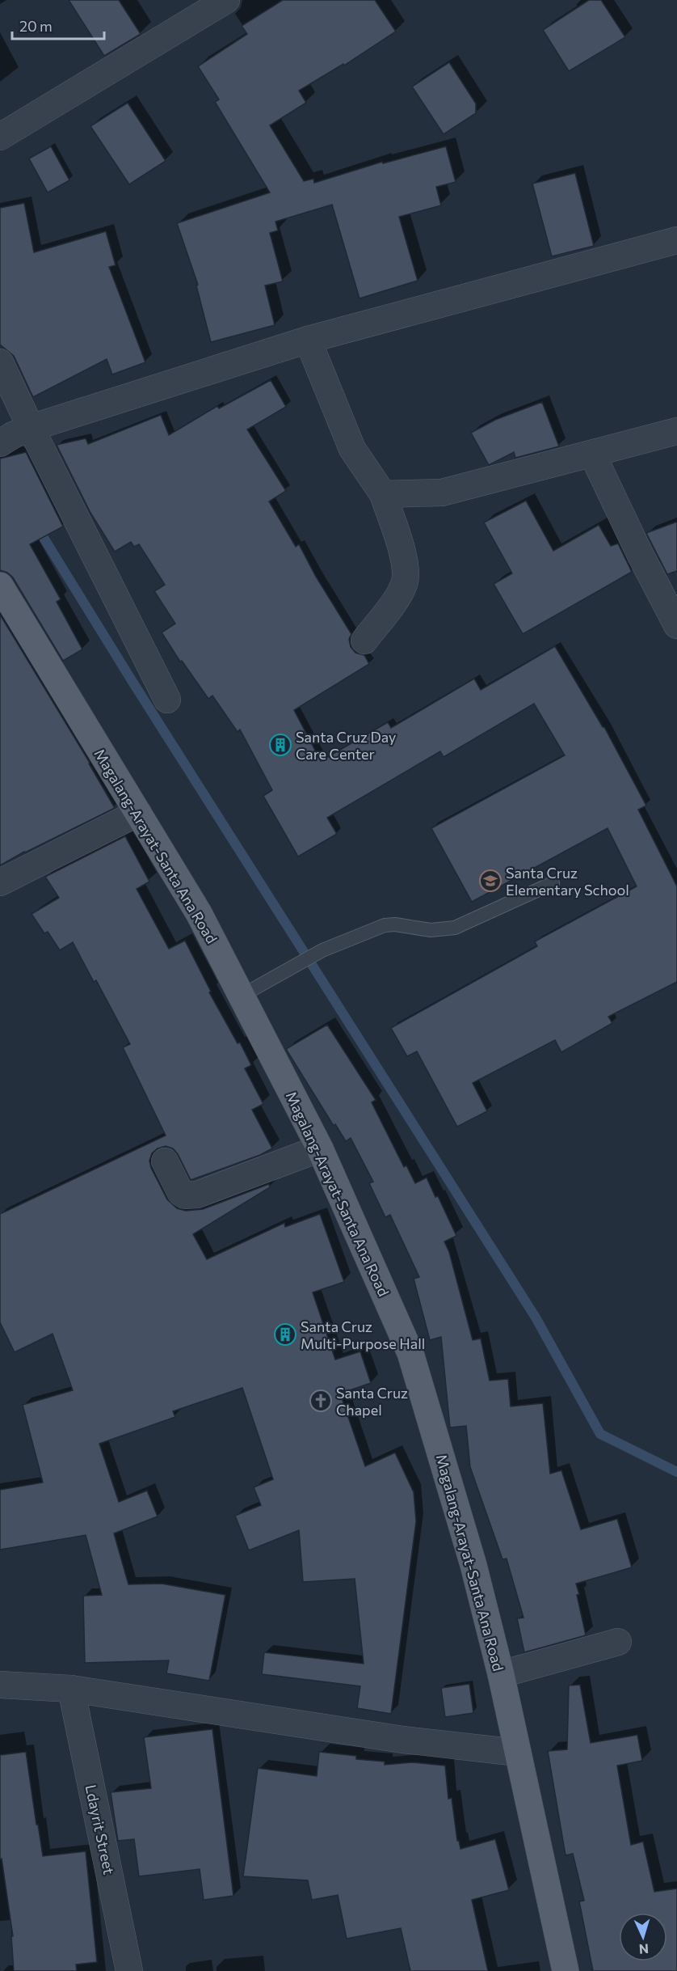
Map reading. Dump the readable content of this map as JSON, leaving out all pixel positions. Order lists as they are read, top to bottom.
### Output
{
  "streets": {
    "main road": ["Magalang-Arayat-Santa Ana Road"],
    "street": ["Ldayrit Street"]
  },
  "places": {
    "building": ["Santa Cruz Day Care Center", "Santa Cruz Multi-Purpose Hall"],
    "school or university": ["Santa Cruz Elementary School"],
    "church": ["Santa Cruz Chapel"]
  },
  "scale_bar": "20 m",
  "north": "bottom"
}
